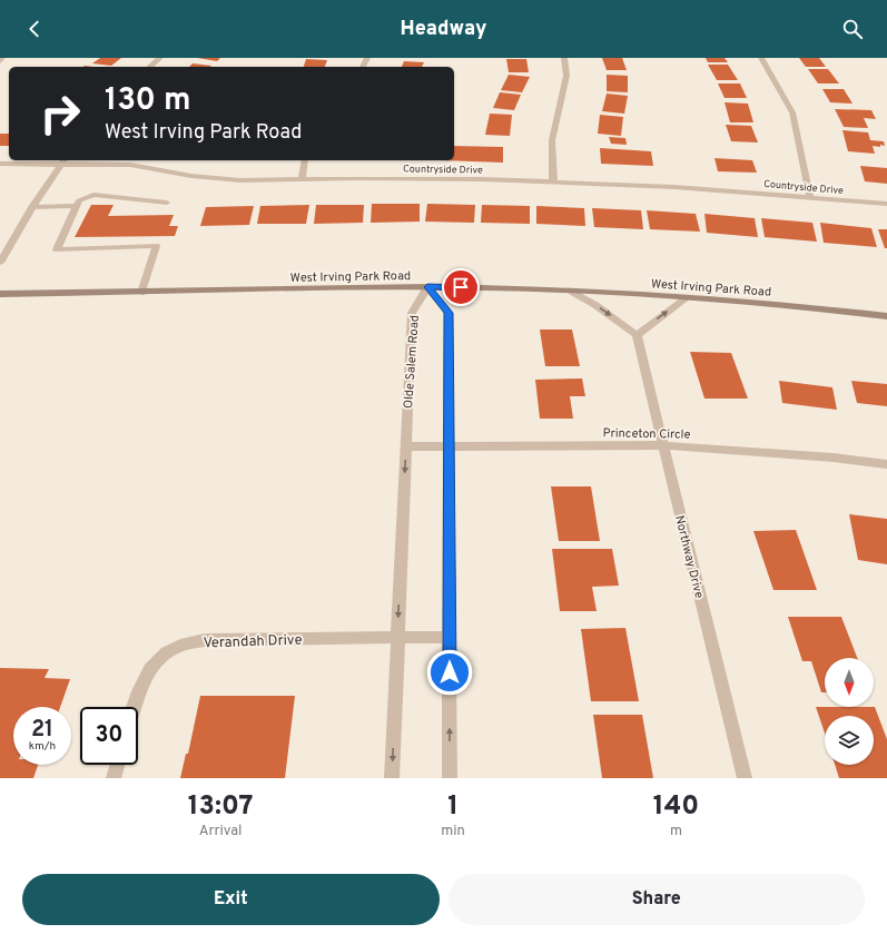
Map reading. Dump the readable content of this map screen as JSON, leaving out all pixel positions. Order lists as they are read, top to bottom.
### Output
{
  "streets": {
    "main road": ["West Irving Park Road"],
    "street": [
      "Countryside Drive",
      "Olde Salem Road",
      "Princeton Circle",
      "Northway Drive",
      "Verandah Drive"
    ]
  },
  "crossings": [
    ["West Irving Park Road", "Olde Salem Road"],
    ["Olde Salem Road", "Princeton Circle"],
    ["Olde Salem Road", "Verandah Drive"],
    ["Princeton Circle", "Northway Drive"]
  ],
  "north": "bottom",
  "page": {
    "header": "Headway",
    "turn": ["130 m", "West Irving Park Road"],
    "speed": "21 km/h",
    "limit": "30",
    "eta": [
      "13:07",
      "Arrival",
      "1",
      "min",
      "140",
      "m"
    ],
    "buttons": ["Exit", "Share"]
  }
}
